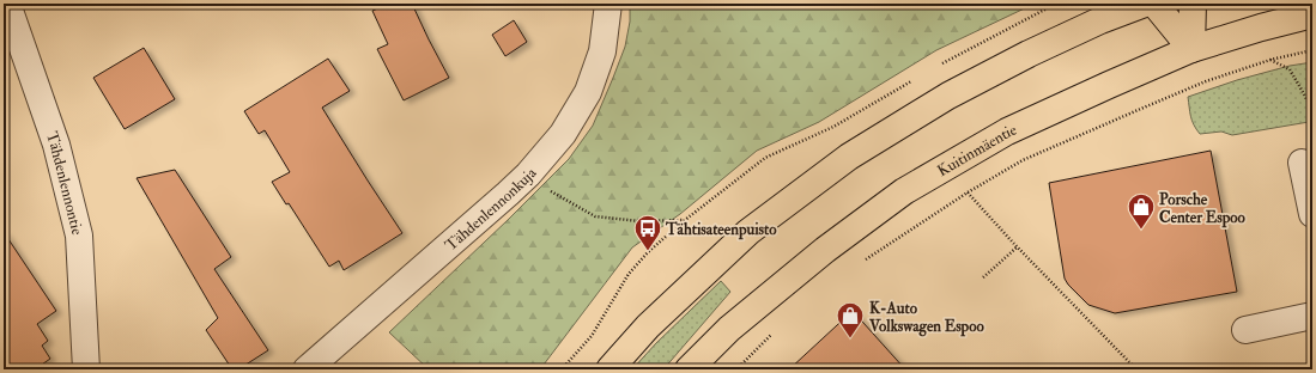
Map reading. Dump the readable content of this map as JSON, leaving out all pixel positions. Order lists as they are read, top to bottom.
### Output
{
  "streets": {
    "main road": ["Kuitinmäentie"],
    "street": ["Tähdenlennontie", "Tähdenlennonkuja"]
  },
  "places": {
    "shop": ["Porsche Center Espoo", "K-Auto Volkswagen Espoo"],
    "bus stop": ["Tähtisateenpuisto"]
  }
}
